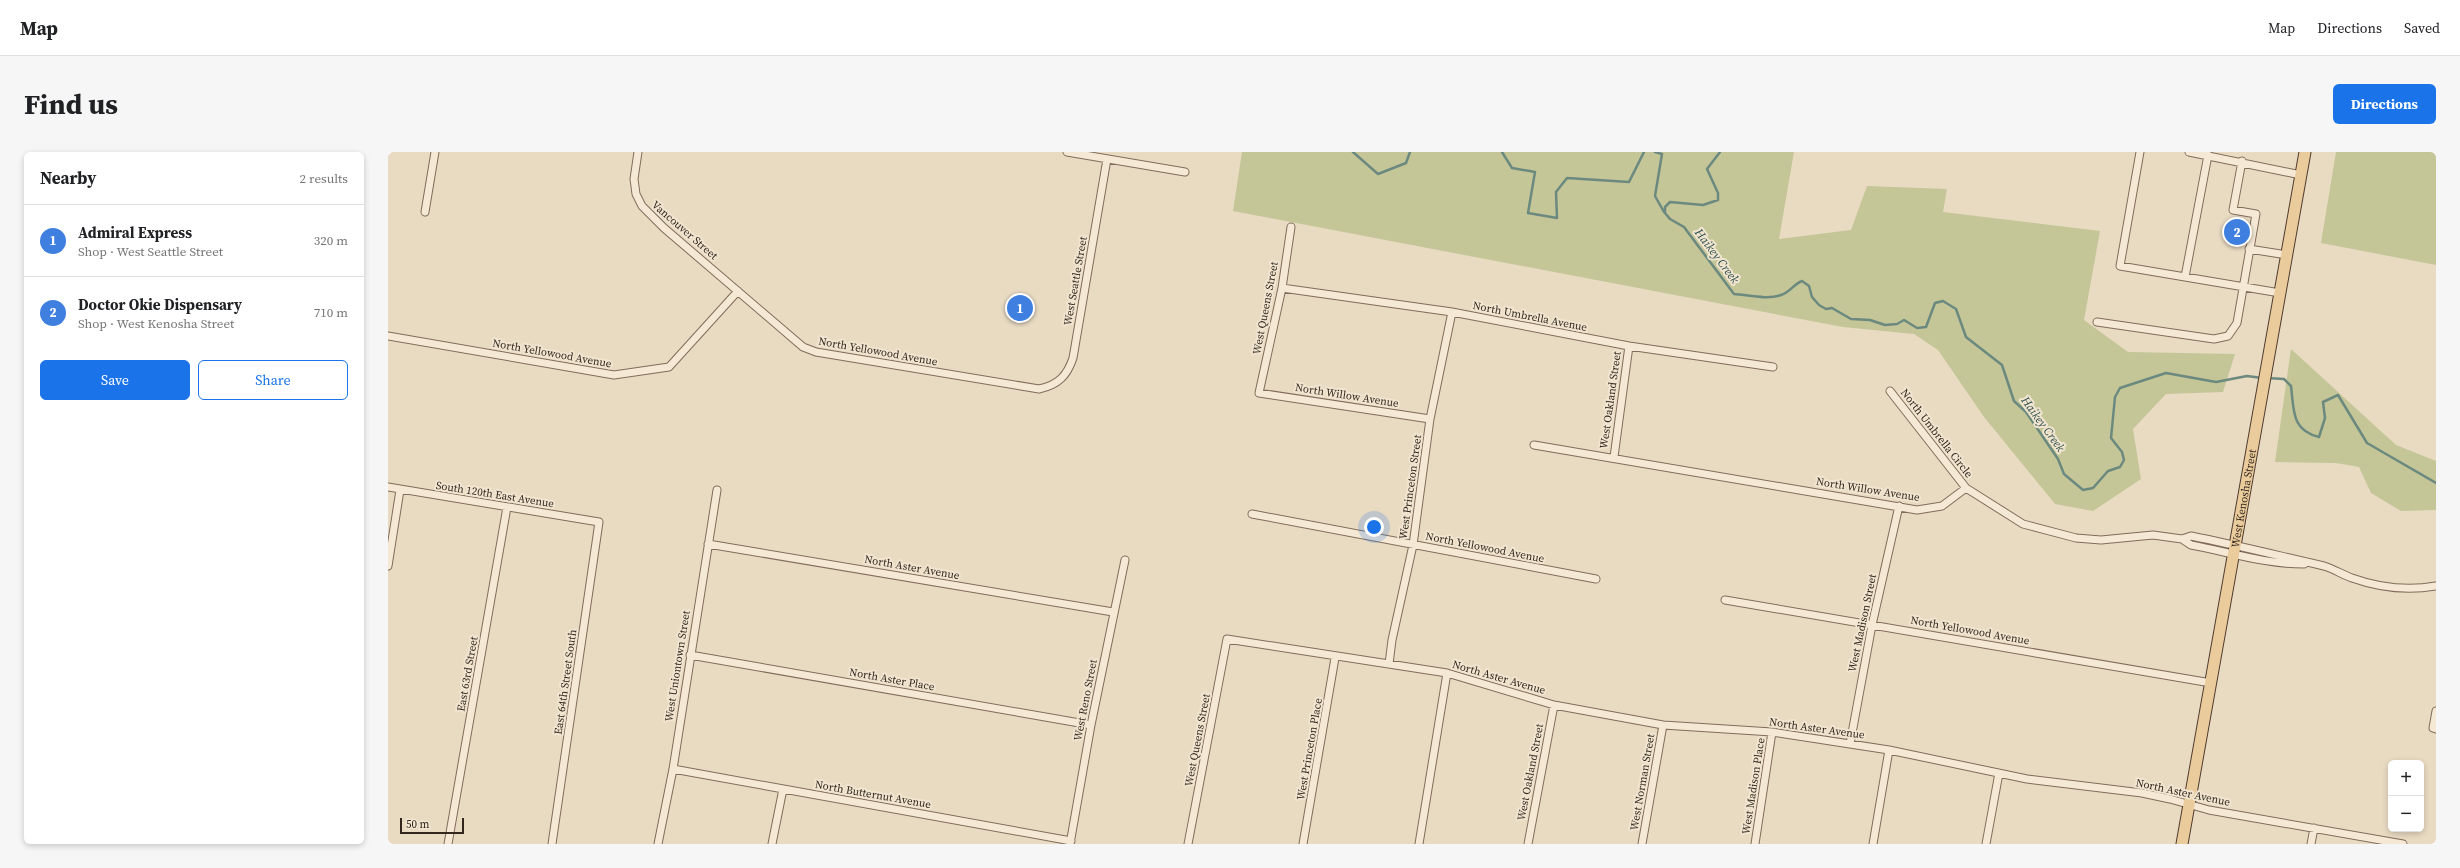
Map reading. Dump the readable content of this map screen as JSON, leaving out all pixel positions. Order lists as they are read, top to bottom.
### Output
{
  "streets": {
    "main road": ["West Kenosha Street"],
    "street": [
      "Vancouver Street",
      "West Seattle Street",
      "West Queens Street",
      "North Umbrella Avenue",
      "North Yellowood Avenue",
      "North Willow Avenue",
      "West Oakland Street",
      "North Umbrella Circle",
      "West Princeton Street",
      "South 120th East Avenue",
      "North Aster Avenue",
      "West Madison Street",
      "West Uniontown Street",
      "East 63rd Street",
      "North Aster Place",
      "East 64th Street South",
      "West Reno Street",
      "West Princeton Place",
      "West Norman Street",
      "West Madison Place",
      "North Butternut Avenue"
    ]
  },
  "crossings": [
    ["Vancouver Street", "North Yellowood Avenue"],
    ["West Seattle Street", "North Yellowood Avenue"],
    ["West Queens Street", "North Umbrella Avenue"],
    ["West Queens Street", "North Willow Avenue"],
    ["West Queens Street", "North Aster Avenue"],
    ["North Umbrella Avenue", "West Oakland Street"],
    ["North Umbrella Avenue", "West Princeton Street"],
    ["North Yellowood Avenue", "West Princeton Street"],
    ["North Yellowood Avenue", "West Kenosha Street"],
    ["North Yellowood Avenue", "West Madison Street"],
    ["North Willow Avenue", "West Oakland Street"],
    ["North Willow Avenue", "North Umbrella Circle"],
    ["North Willow Avenue", "West Princeton Street"],
    ["North Willow Avenue", "West Madison Street"],
    ["West Oakland Street", "North Aster Avenue"],
    ["West Princeton Street", "North Aster Avenue"],
    ["South 120th East Avenue", "East 63rd Street"],
    ["South 120th East Avenue", "East 64th Street South"],
    ["West Kenosha Street", "North Aster Avenue"],
    ["North Aster Avenue", "West Madison Street"],
    ["North Aster Avenue", "West Uniontown Street"],
    ["North Aster Avenue", "West Reno Street"],
    ["North Aster Avenue", "West Princeton Place"],
    ["North Aster Avenue", "West Norman Street"],
    ["North Aster Avenue", "West Madison Place"],
    ["West Uniontown Street", "North Aster Place"],
    ["West Uniontown Street", "North Butternut Avenue"],
    ["North Aster Place", "West Reno Street"],
    ["West Reno Street", "North Butternut Avenue"]
  ],
  "water": ["Haikey Creek"],
  "scale_bar": "50 m",
  "page": {
    "header": "Map",
    "nav": ["Map", "Directions", "Saved"],
    "buttons": [
      "Directions",
      ["Save", "Share"]
    ],
    "title": "Find us",
    "heading": ["Nearby", "2 results"],
    "list": [
      {
        "mark": "1",
        "name": "Admiral Express",
        "note": "Shop · West Seattle Street",
        "value": "320 m"
      },
      {
        "mark": "2",
        "name": "Doctor Okie Dispensary",
        "note": "Shop · West Kenosha Street",
        "value": "710 m"
      }
    ],
    "pins": ["2", "1"],
    "map_buttons": ["+", "−"],
    "scale": "50 m"
  }
}
